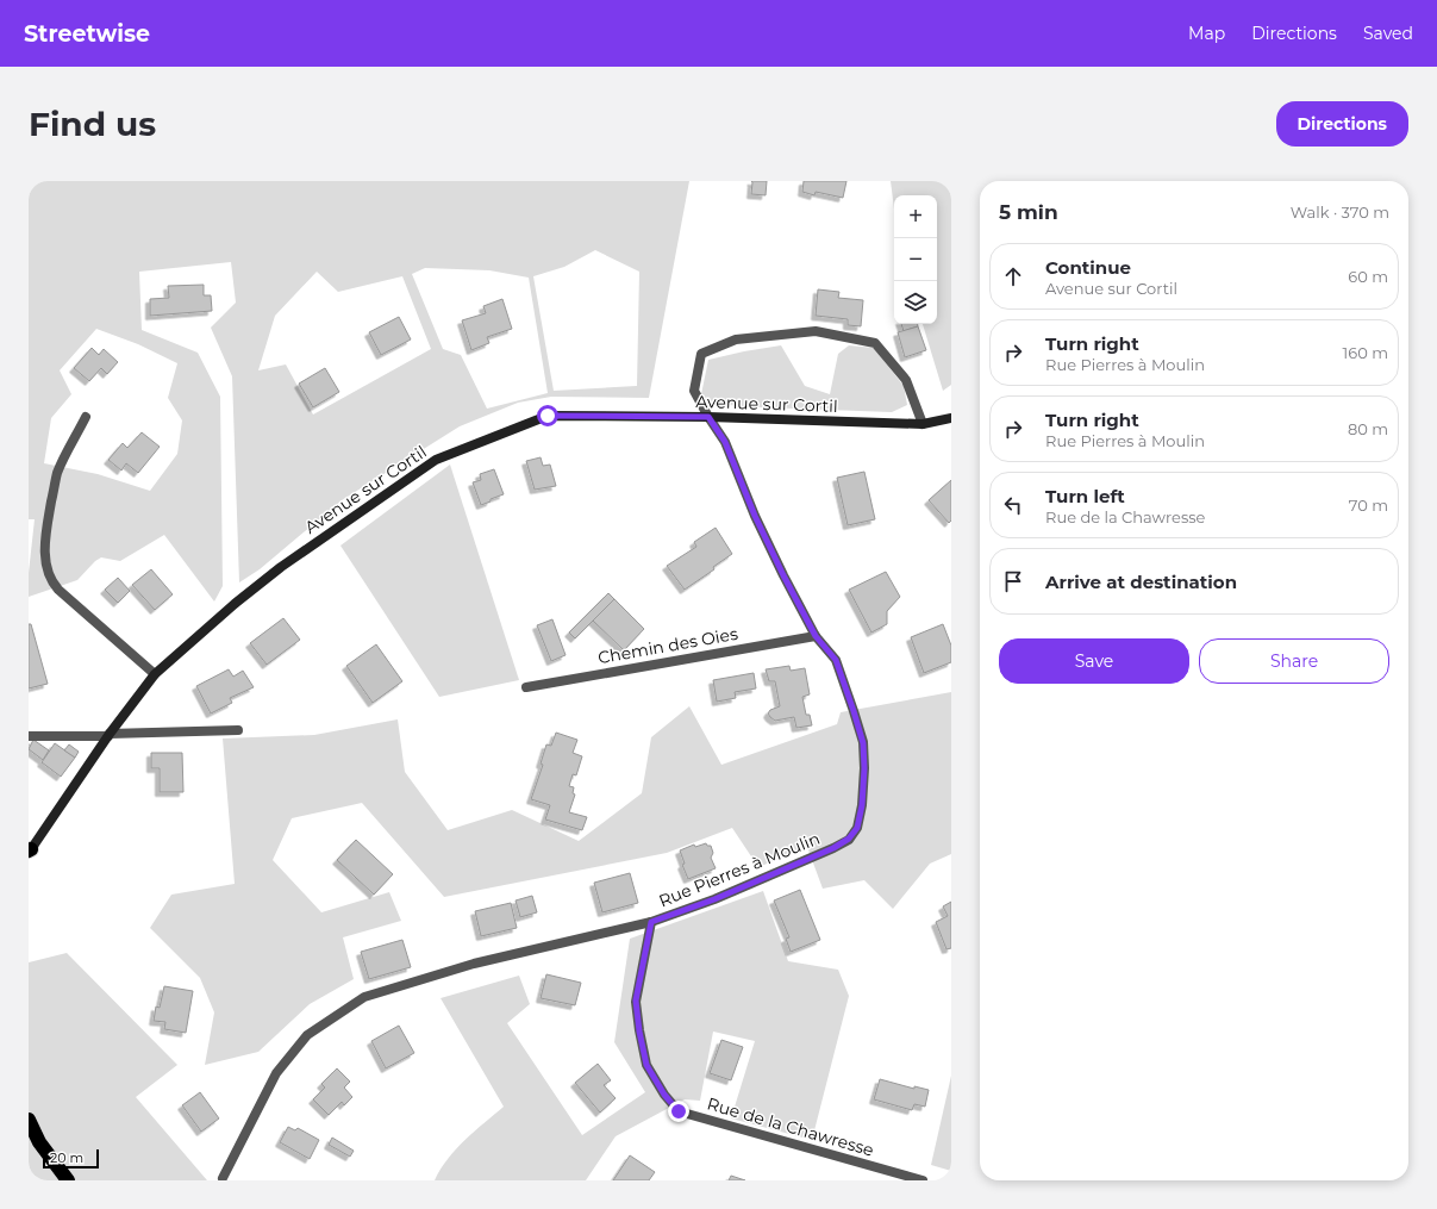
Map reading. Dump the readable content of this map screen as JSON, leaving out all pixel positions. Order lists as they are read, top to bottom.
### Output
{
  "streets": {
    "main road": ["Avenue sur Cortil"],
    "street": ["Chemin des Oies", "Rue Pierres à Moulin", "Rue de la Chawresse"]
  },
  "crossings": [
    ["Avenue sur Cortil", "Rue Pierres à Moulin"],
    ["Chemin des Oies", "Rue Pierres à Moulin"],
    ["Rue Pierres à Moulin", "Rue de la Chawresse"]
  ],
  "scale_bar": "20 m",
  "page": {
    "header": "Streetwise",
    "nav": ["Map", "Directions", "Saved"],
    "buttons": [
      "Directions",
      ["Save", "Share"]
    ],
    "title": "Find us",
    "heading": ["5 min", "Walk · 370 m"],
    "map_buttons": ["+", "−"],
    "list": [
      ["Continue", "Avenue sur Cortil", "60 m"],
      ["Turn right", "Rue Pierres à Moulin", "160 m"],
      ["Turn right", "Rue Pierres à Moulin", "80 m"],
      ["Turn left", "Rue de la Chawresse", "70 m"],
      "Arrive at destination"
    ],
    "scale": "20 m"
  }
}
